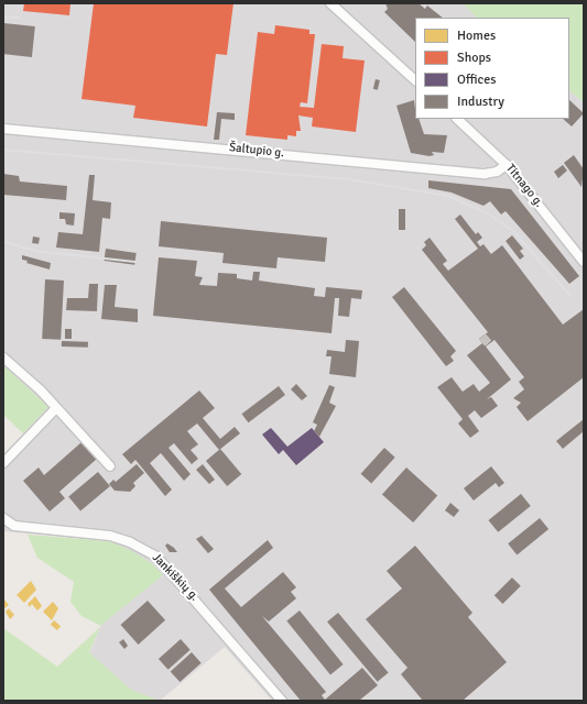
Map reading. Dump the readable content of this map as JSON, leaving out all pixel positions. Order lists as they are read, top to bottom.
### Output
{
  "streets": {
    "street": ["Šaltupio g.", "Titnago g.", "Jankiškių g."]
  },
  "crossings": [
    ["Šaltupio g.", "Titnago g."]
  ],
  "legend": [
    "Homes",
    "Shops",
    "Offices",
    "Industry"
  ]
}
